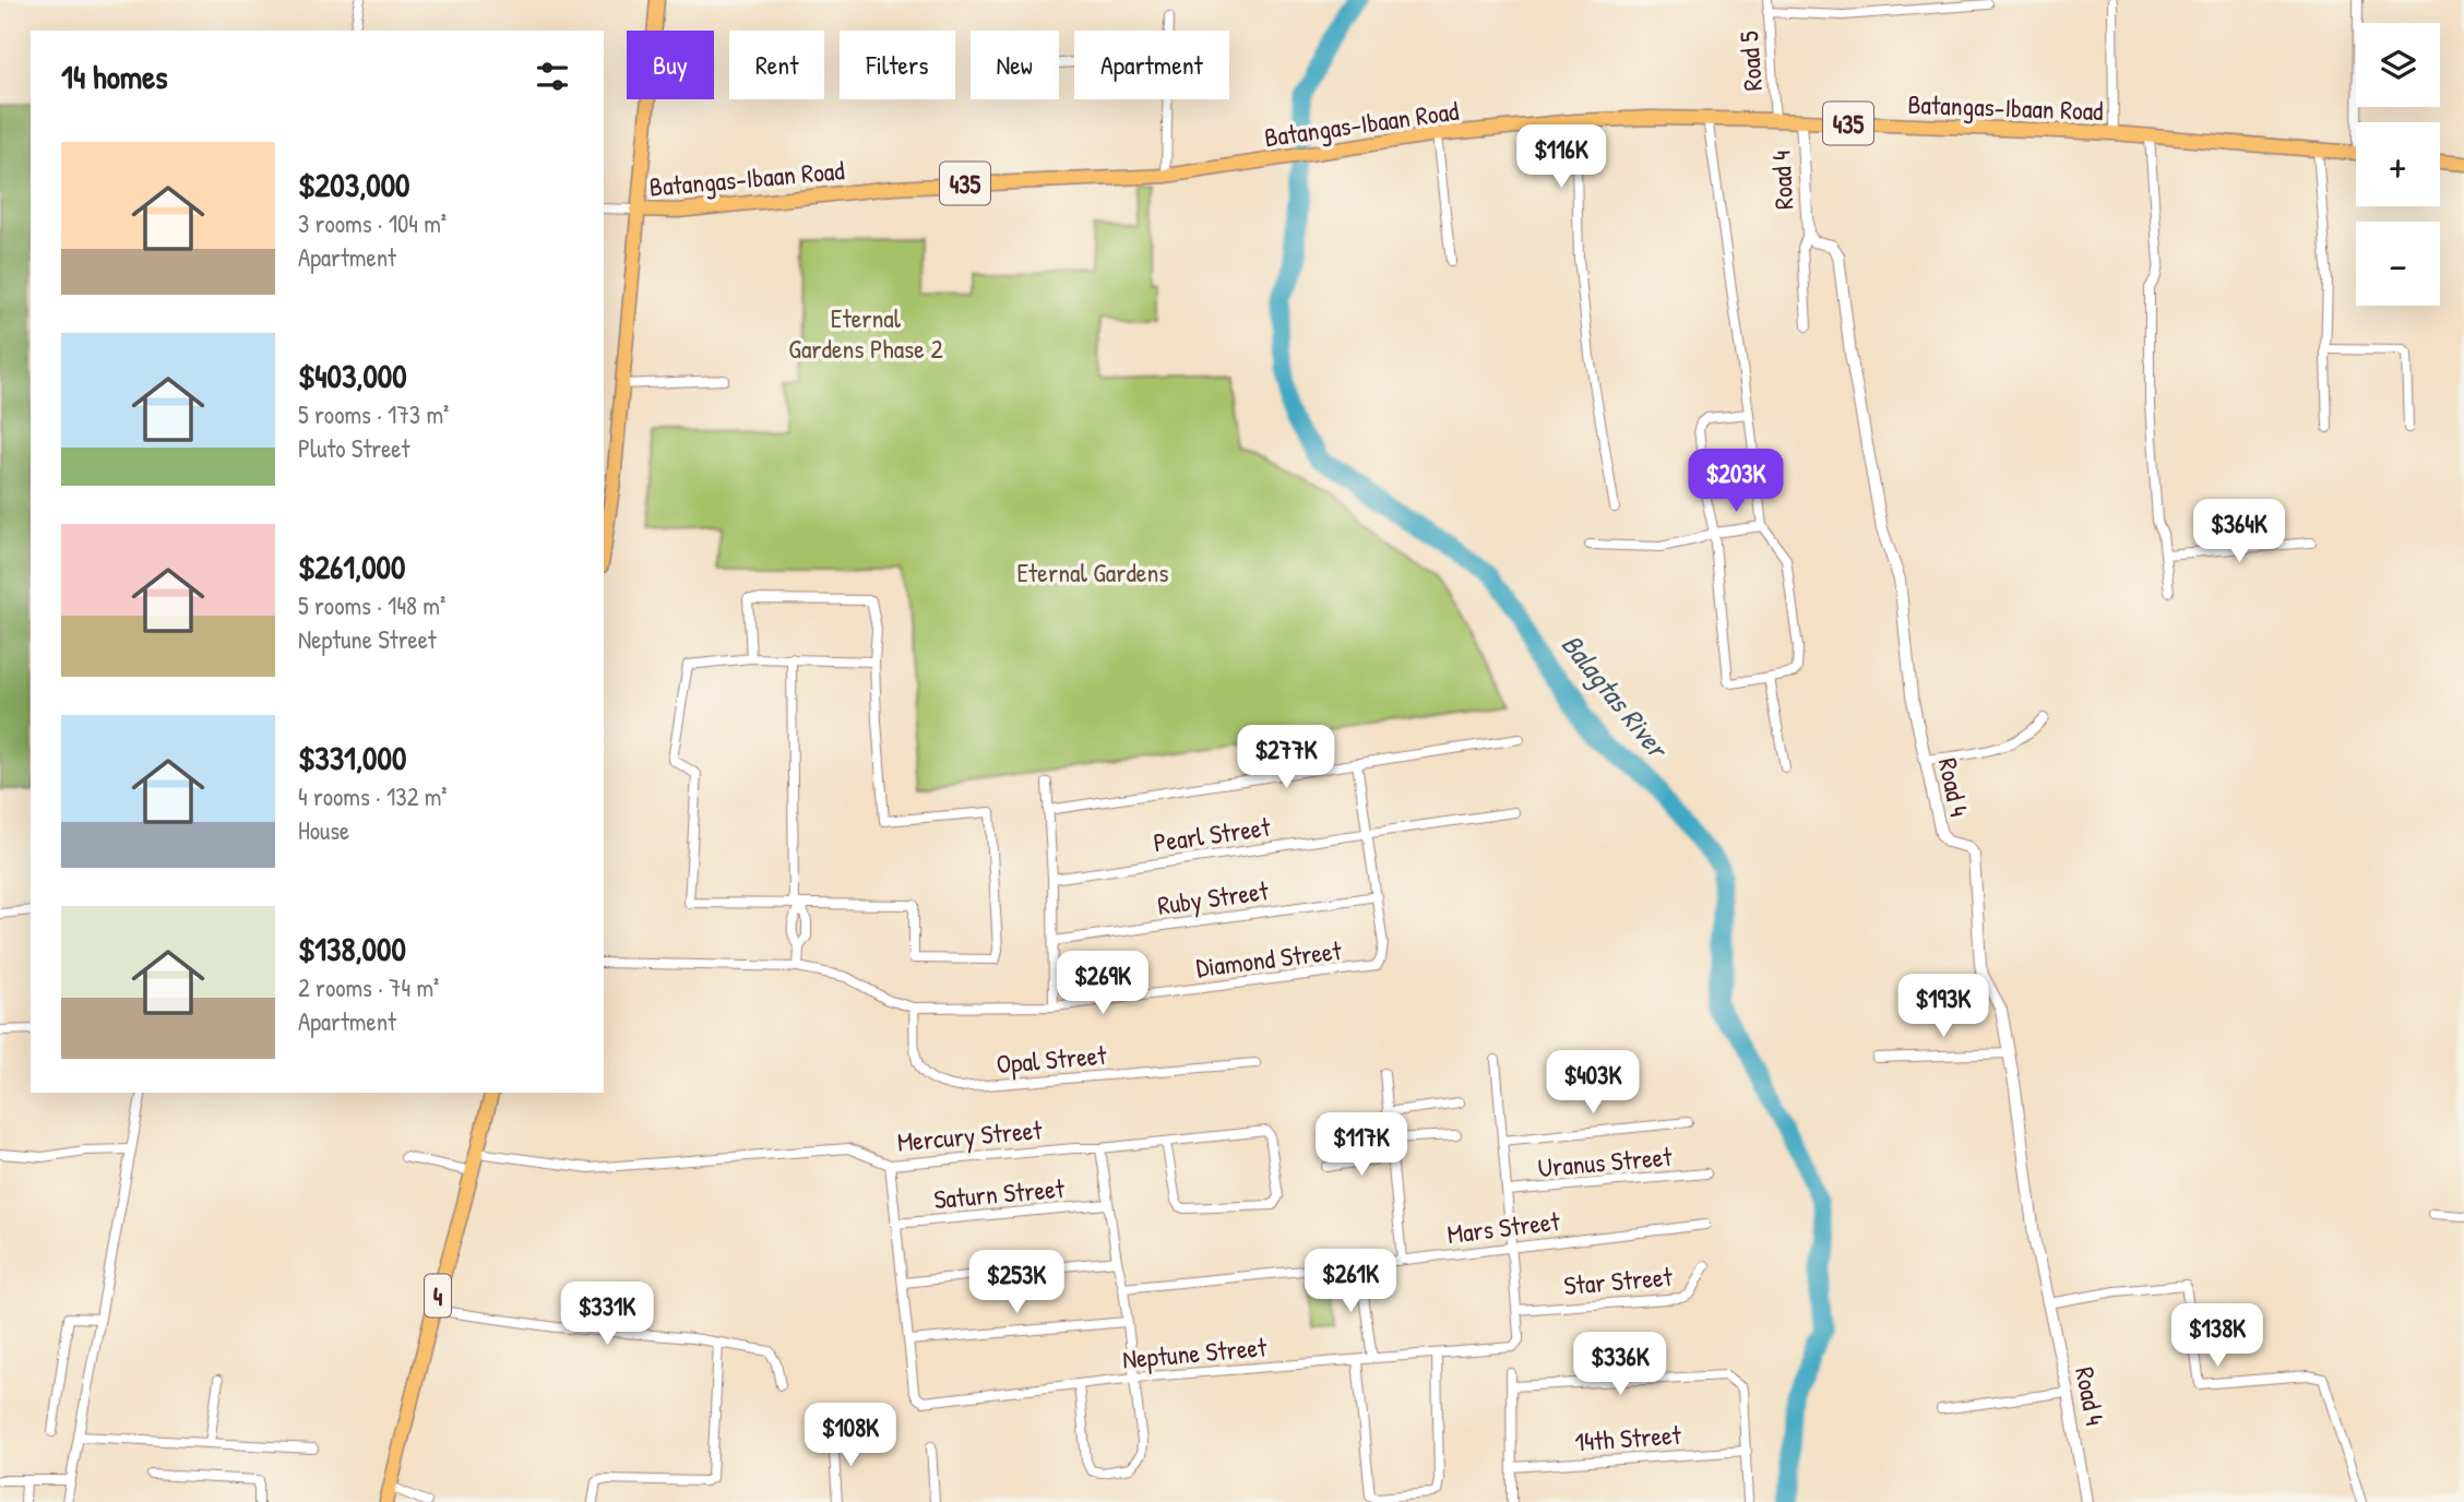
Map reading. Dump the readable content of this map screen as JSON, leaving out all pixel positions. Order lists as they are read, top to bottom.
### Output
{
  "streets": {
    "main road": ["Batangas-Ibaan Road", "435", "4"],
    "street": [
      "Road 5",
      "Road 4",
      "Pearl Street",
      "Ruby Street",
      "Diamond Street",
      "Opal Street",
      "Mercury Street",
      "Uranus Street",
      "Saturn Street",
      "Mars Street",
      "Star Street",
      "Neptune Street",
      "14th Street"
    ]
  },
  "crossings": [
    ["Road 5", "Batangas-Ibaan Road"],
    ["Batangas-Ibaan Road", "Road 4"],
    ["Pearl Street", "Diamond Street"],
    ["Ruby Street", "Diamond Street"],
    ["Diamond Street", "Opal Street"],
    ["Mercury Street", "4"],
    ["Mercury Street", "Neptune Street"],
    ["Uranus Street", "Neptune Street"],
    ["Saturn Street", "Neptune Street"],
    ["Mars Street", "Neptune Street"],
    ["Star Street", "Neptune Street"]
  ],
  "water": ["Balagtas River"],
  "parks": ["Eternal Gardens Phase 2", "Eternal Gardens"],
  "page": {
    "map_buttons": ["+", "−"],
    "chip": [
      "Buy",
      "Rent",
      "Filters",
      "New",
      "Apartment"
    ],
    "heading": "14 homes",
    "list": [
      {
        "name": "$203,000",
        "note": "3 rooms · 104 m² · Apartment"
      },
      {
        "name": "$403,000",
        "note": "5 rooms · 173 m² · Pluto Street"
      },
      {
        "name": "$261,000",
        "note": "5 rooms · 148 m² · Neptune Street"
      },
      {
        "name": "$331,000",
        "note": "4 rooms · 132 m² · House"
      },
      {
        "name": "$138,000",
        "note": "2 rooms · 74 m² · Apartment"
      }
    ],
    "price": [
      "$116K",
      "$203K",
      "$364K",
      "$277K",
      "$269K",
      "$193K",
      "$403K",
      "$117K",
      "$261K",
      "$253K",
      "$331K",
      "$138K",
      "$336K",
      "$108K"
    ]
  }
}
